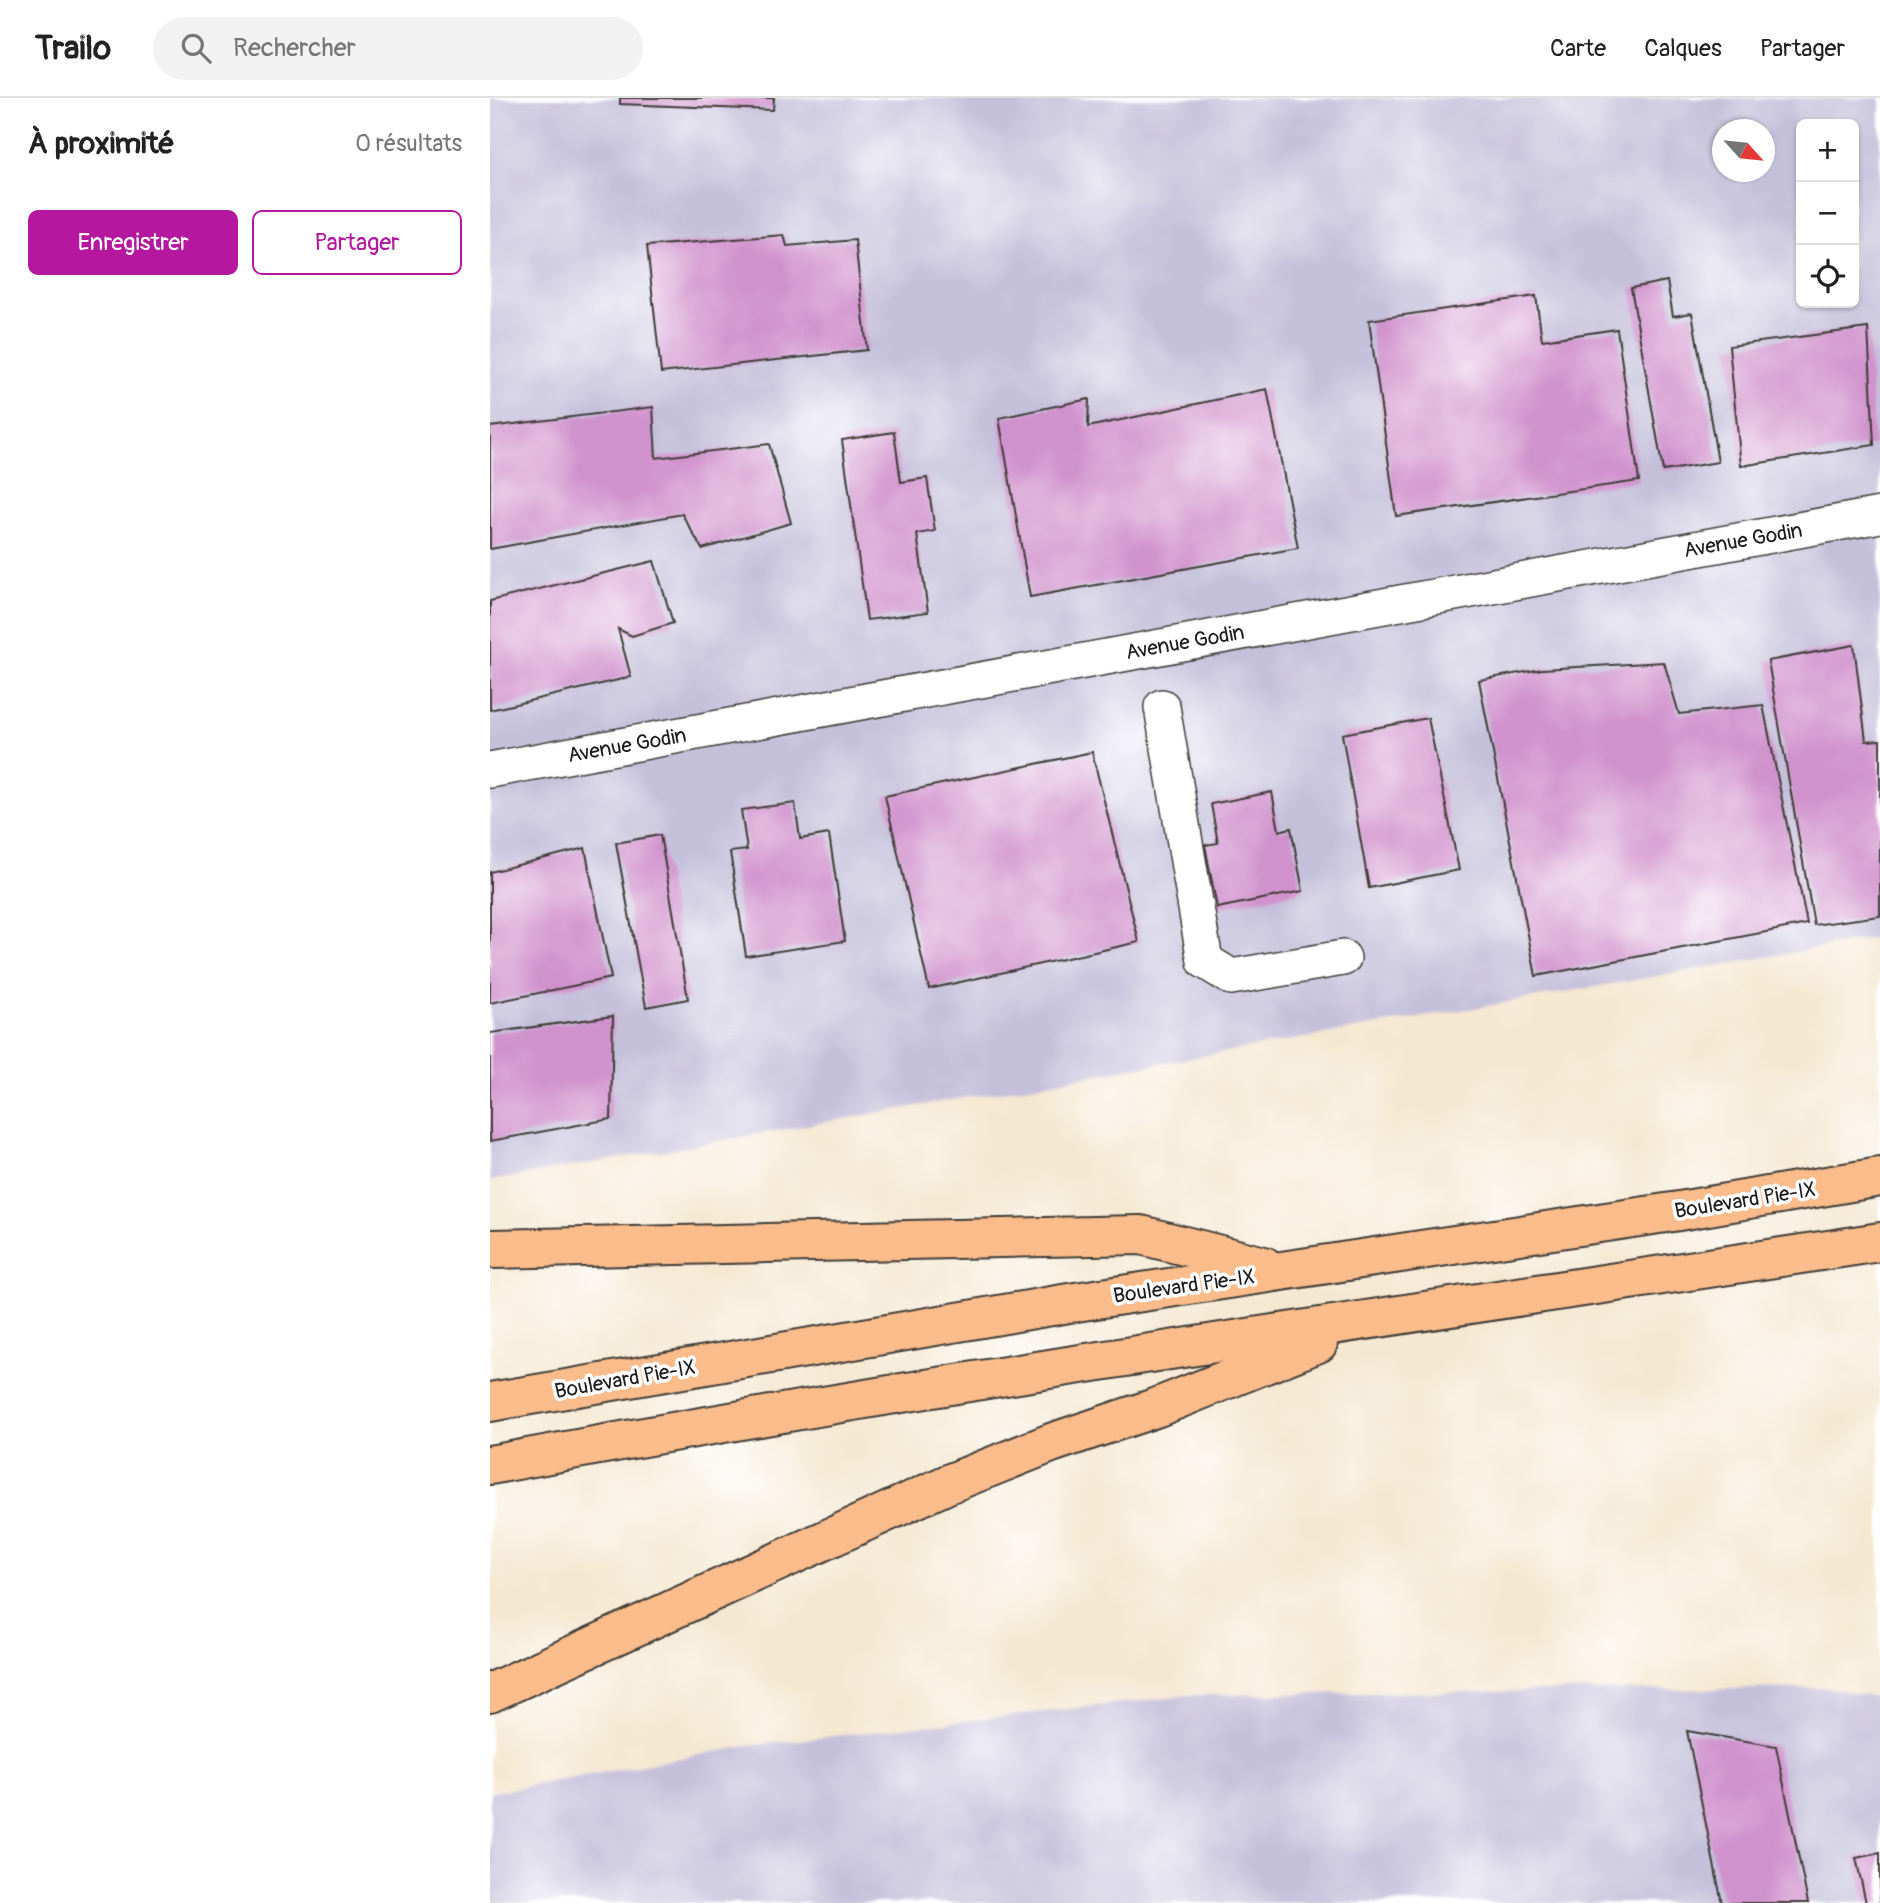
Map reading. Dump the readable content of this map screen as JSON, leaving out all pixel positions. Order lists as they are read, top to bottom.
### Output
{
  "streets": {
    "highway": ["Boulevard Pie-IX"],
    "street": ["Avenue Godin"]
  },
  "north": "bottom right",
  "page": {
    "header": "Trailo",
    "search": "Rechercher",
    "nav": ["Carte", "Calques", "Partager"],
    "heading": ["À proximité", "0 résultats"],
    "map_buttons": ["+", "−"],
    "buttons": ["Enregistrer", "Partager"]
  }
}
